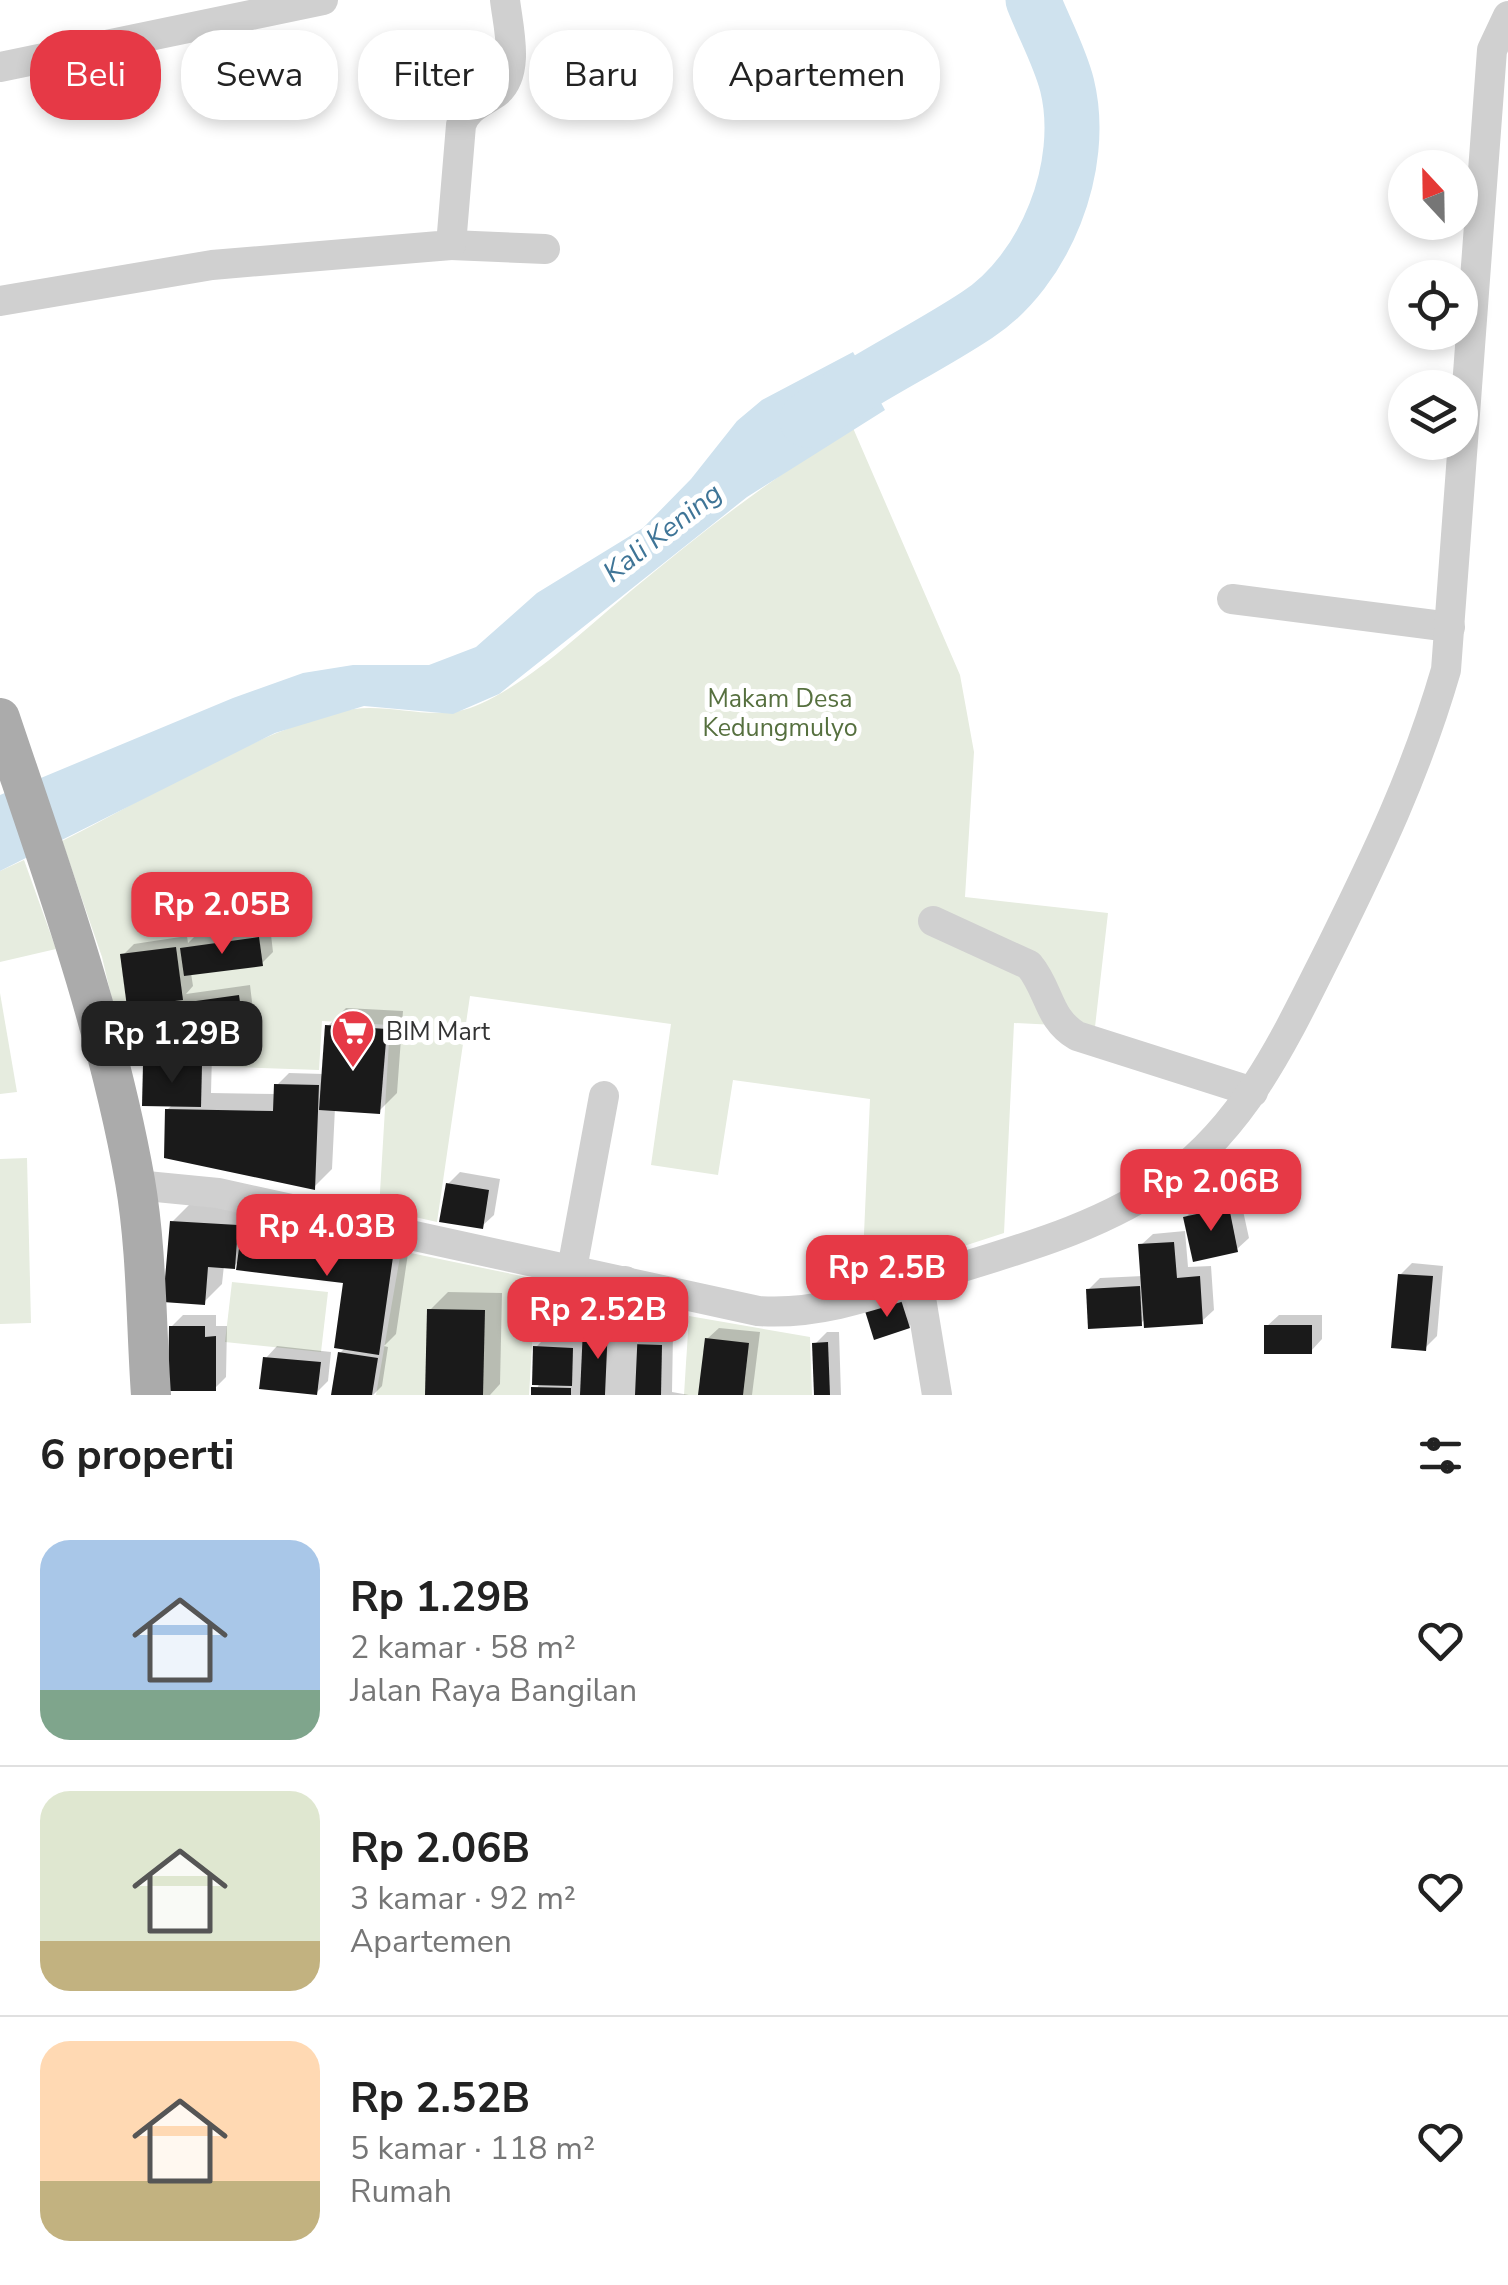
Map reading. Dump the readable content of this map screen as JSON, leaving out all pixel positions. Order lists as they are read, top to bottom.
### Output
{
  "water": ["Kali Kening"],
  "parks": ["Makam Desa Kedungmulyo"],
  "places": {
    "supermarket": ["BIM Mart"]
  },
  "north": "top",
  "page": {
    "chip": [
      "Beli",
      "Sewa",
      "Filter",
      "Baru",
      "Apartemen"
    ],
    "price": [
      "Rp 2.05B",
      "Rp 1.29B",
      "Rp 2.06B",
      "Rp 4.03B",
      "Rp 2.5B",
      "Rp 2.52B"
    ],
    "heading": "6 properti",
    "list": [
      {
        "name": "Rp 1.29B",
        "note": "2 kamar · 58 m² · Jalan Raya Bangilan"
      },
      {
        "name": "Rp 2.06B",
        "note": "3 kamar · 92 m² · Apartemen"
      },
      {
        "name": "Rp 2.52B",
        "note": "5 kamar · 118 m² · Rumah"
      }
    ]
  }
}
